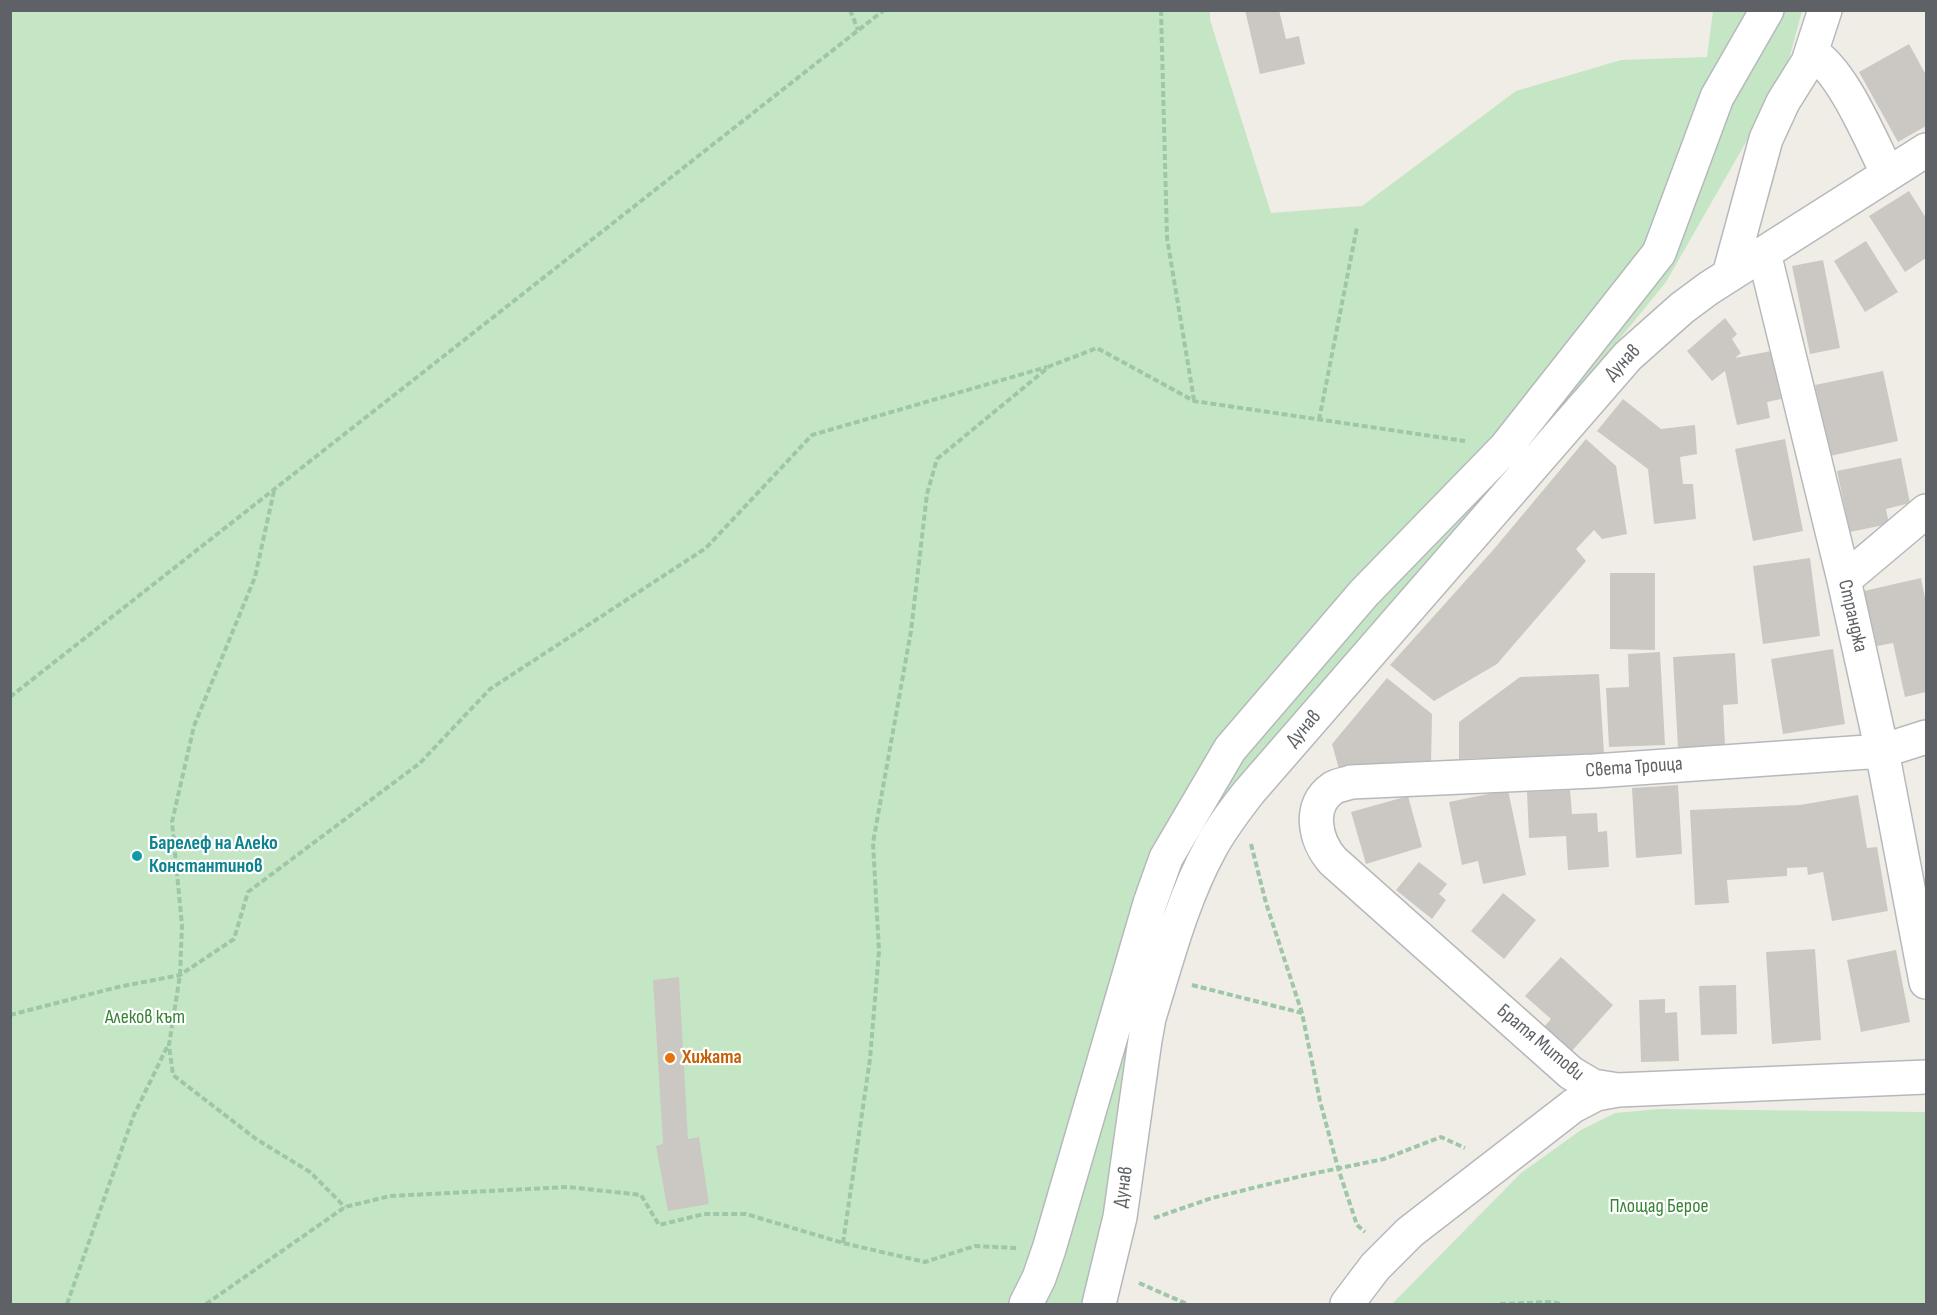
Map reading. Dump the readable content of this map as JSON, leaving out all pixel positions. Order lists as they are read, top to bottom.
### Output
{
  "streets": {
    "street": [
      "Дунав",
      "Странджа",
      "Света Троица",
      "Братя Митови"
    ]
  },
  "crossings": [
    ["Дунав", "Странджа"],
    ["Странджа", "Света Троица"],
    ["Света Троица", "Братя Митови"]
  ],
  "parks": ["Алеков кът", "Площад Берое"],
  "places": ["Барелеф на Алеко Константинов", "Хижата"]
}
